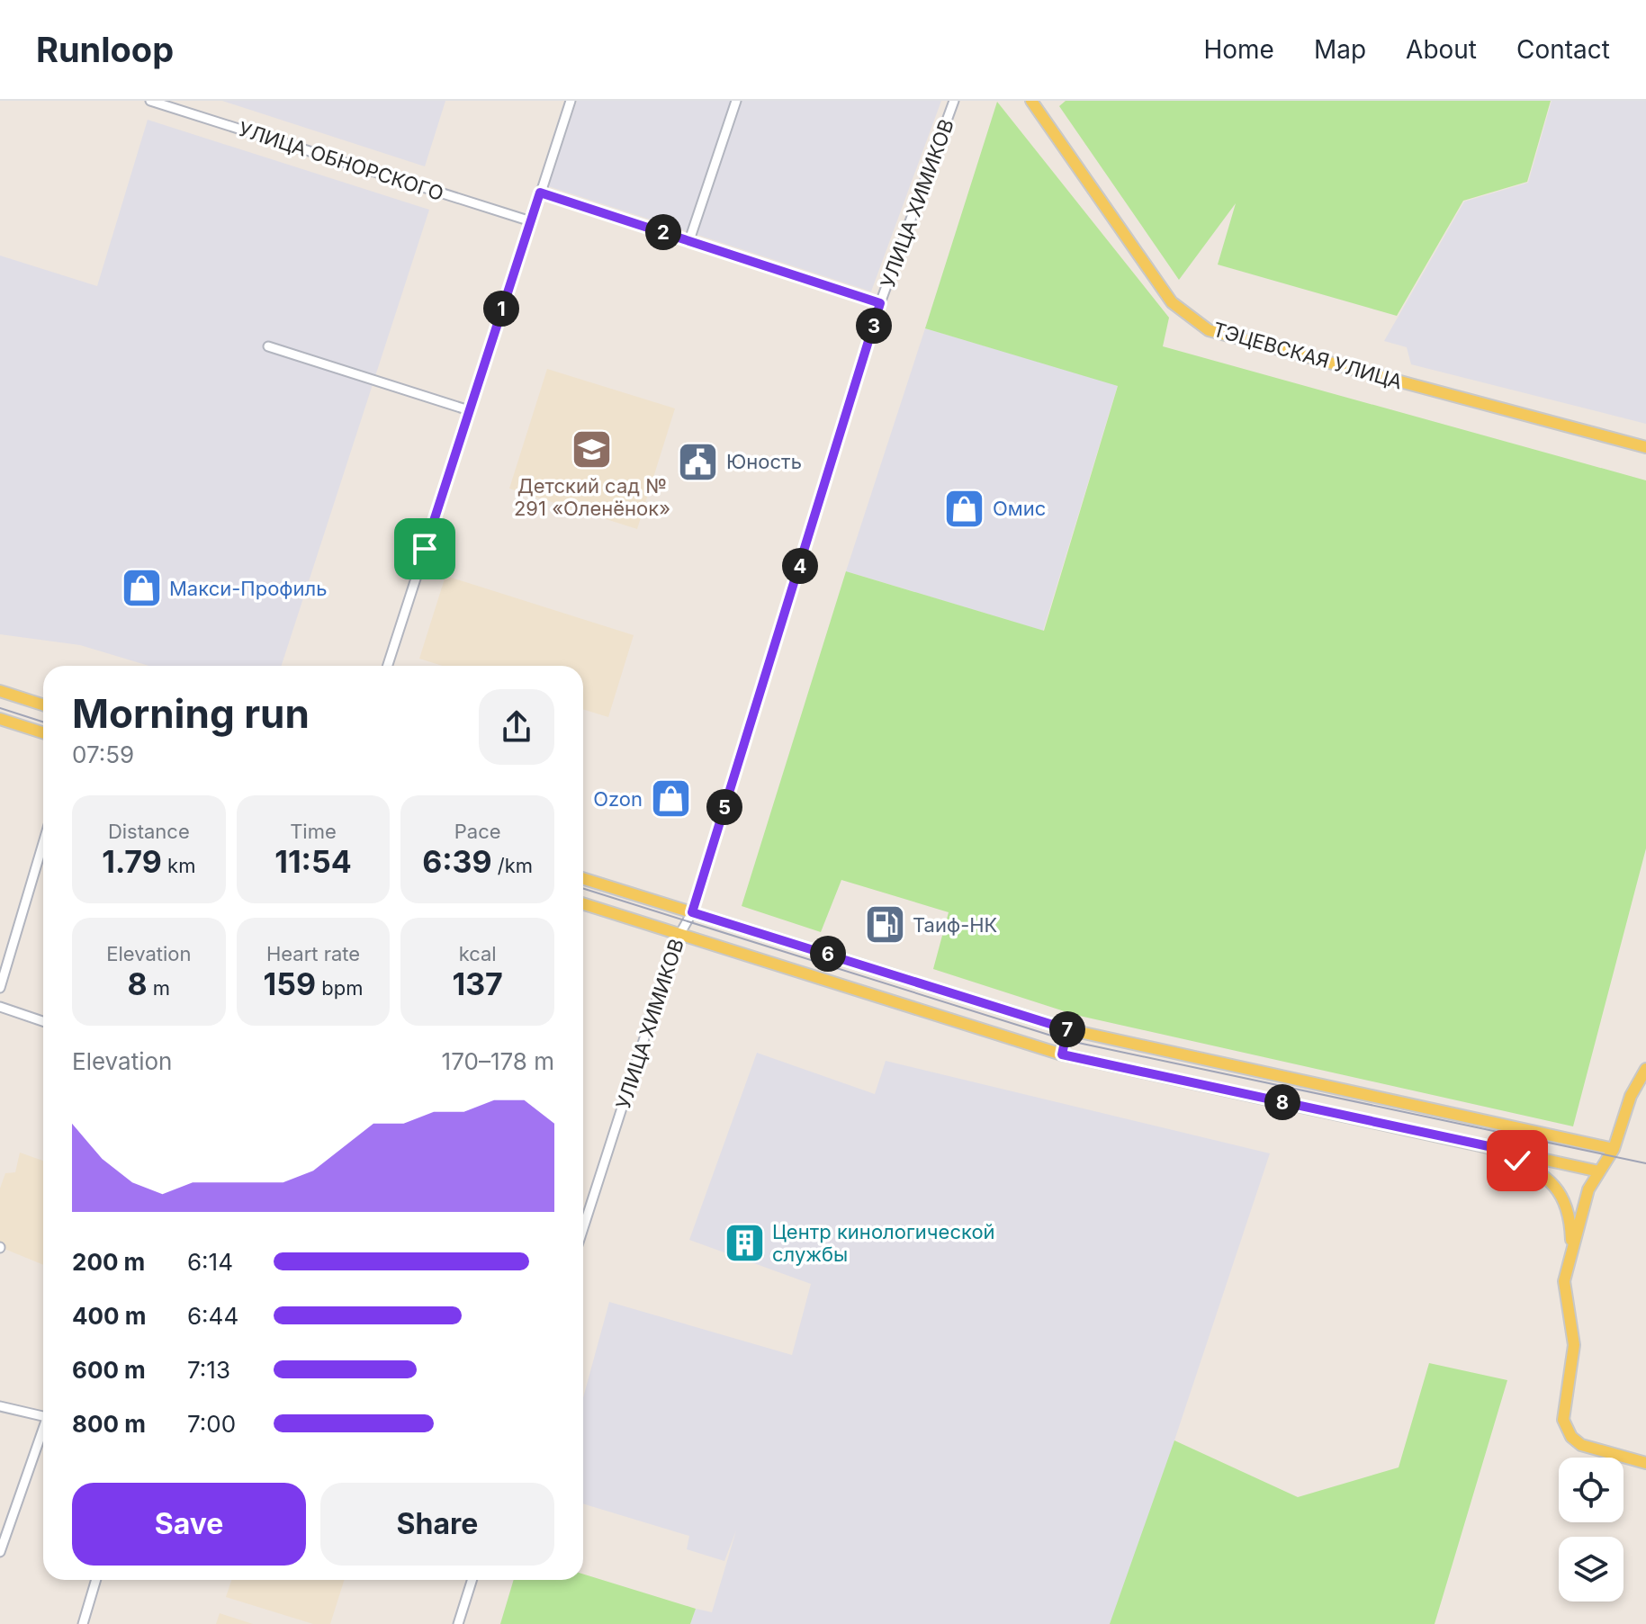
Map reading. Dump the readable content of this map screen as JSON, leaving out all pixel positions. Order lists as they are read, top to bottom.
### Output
{
  "streets": {
    "main road": ["ТЭЦЕВСКАЯ УЛИЦА"],
    "street": ["УЛИЦА ОБНОРСКОГО", "УЛИЦА ХИМИКОВ"]
  },
  "places": {
    "school or university": ["Детский сад № 291 «Оленёнок»"],
    "public building": ["Юность"],
    "shop": ["Омис", "Макси-Профиль", "Ozon"],
    "fuel station": ["Таиф-НК"],
    "building": ["Центр кинологической службы"]
  },
  "page": {
    "header": "Runloop",
    "nav": [
      "Home",
      "Map",
      "About",
      "Contact"
    ],
    "pins": [
      "2",
      "1",
      "3",
      "4",
      "5",
      "6",
      "7",
      "8"
    ],
    "heading": ["Morning run", "07:59"],
    "stats": [
      ["Distance", "1.79 km"],
      ["Time", "11:54"],
      ["Pace", "6:39 /km"],
      ["Elevation", "8 m"],
      ["Heart rate", "159 bpm"],
      ["kcal", "137"]
    ],
    "chart": ["Elevation", "170–178 m"],
    "list": [
      {
        "name": "200 m",
        "note": "6:14"
      },
      {
        "name": "400 m",
        "note": "6:44"
      },
      {
        "name": "600 m",
        "note": "7:13"
      },
      {
        "name": "800 m",
        "note": "7:00"
      }
    ],
    "buttons": ["Save", "Share"]
  }
}
